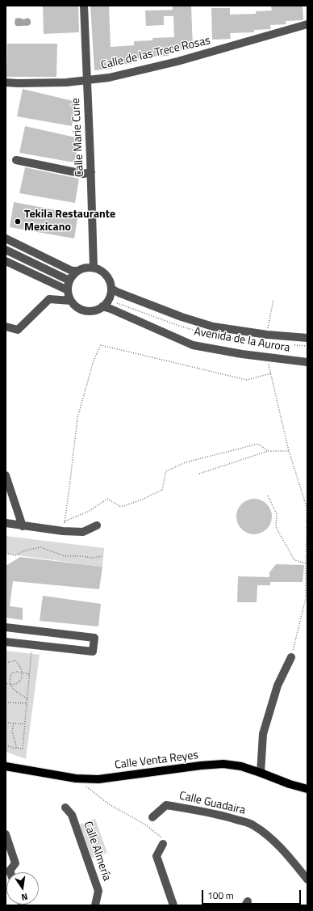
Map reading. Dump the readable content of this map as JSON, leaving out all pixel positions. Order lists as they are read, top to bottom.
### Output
{
  "streets": {
    "main road": ["Calle Venta Reyes"],
    "street": [
      "Calle de las Trece Rosas",
      "Calle Marie Curie",
      "Avenida de la Aurora",
      "Calle Guadaira",
      "Calle Almería"
    ]
  },
  "crossings": [
    ["Calle de las Trece Rosas", "Calle Marie Curie"],
    ["Calle Marie Curie", "Avenida de la Aurora"]
  ],
  "places": ["Tekila Restaurante Mexicano"],
  "scale_bar": "100 m",
  "north": "bottom"
}
